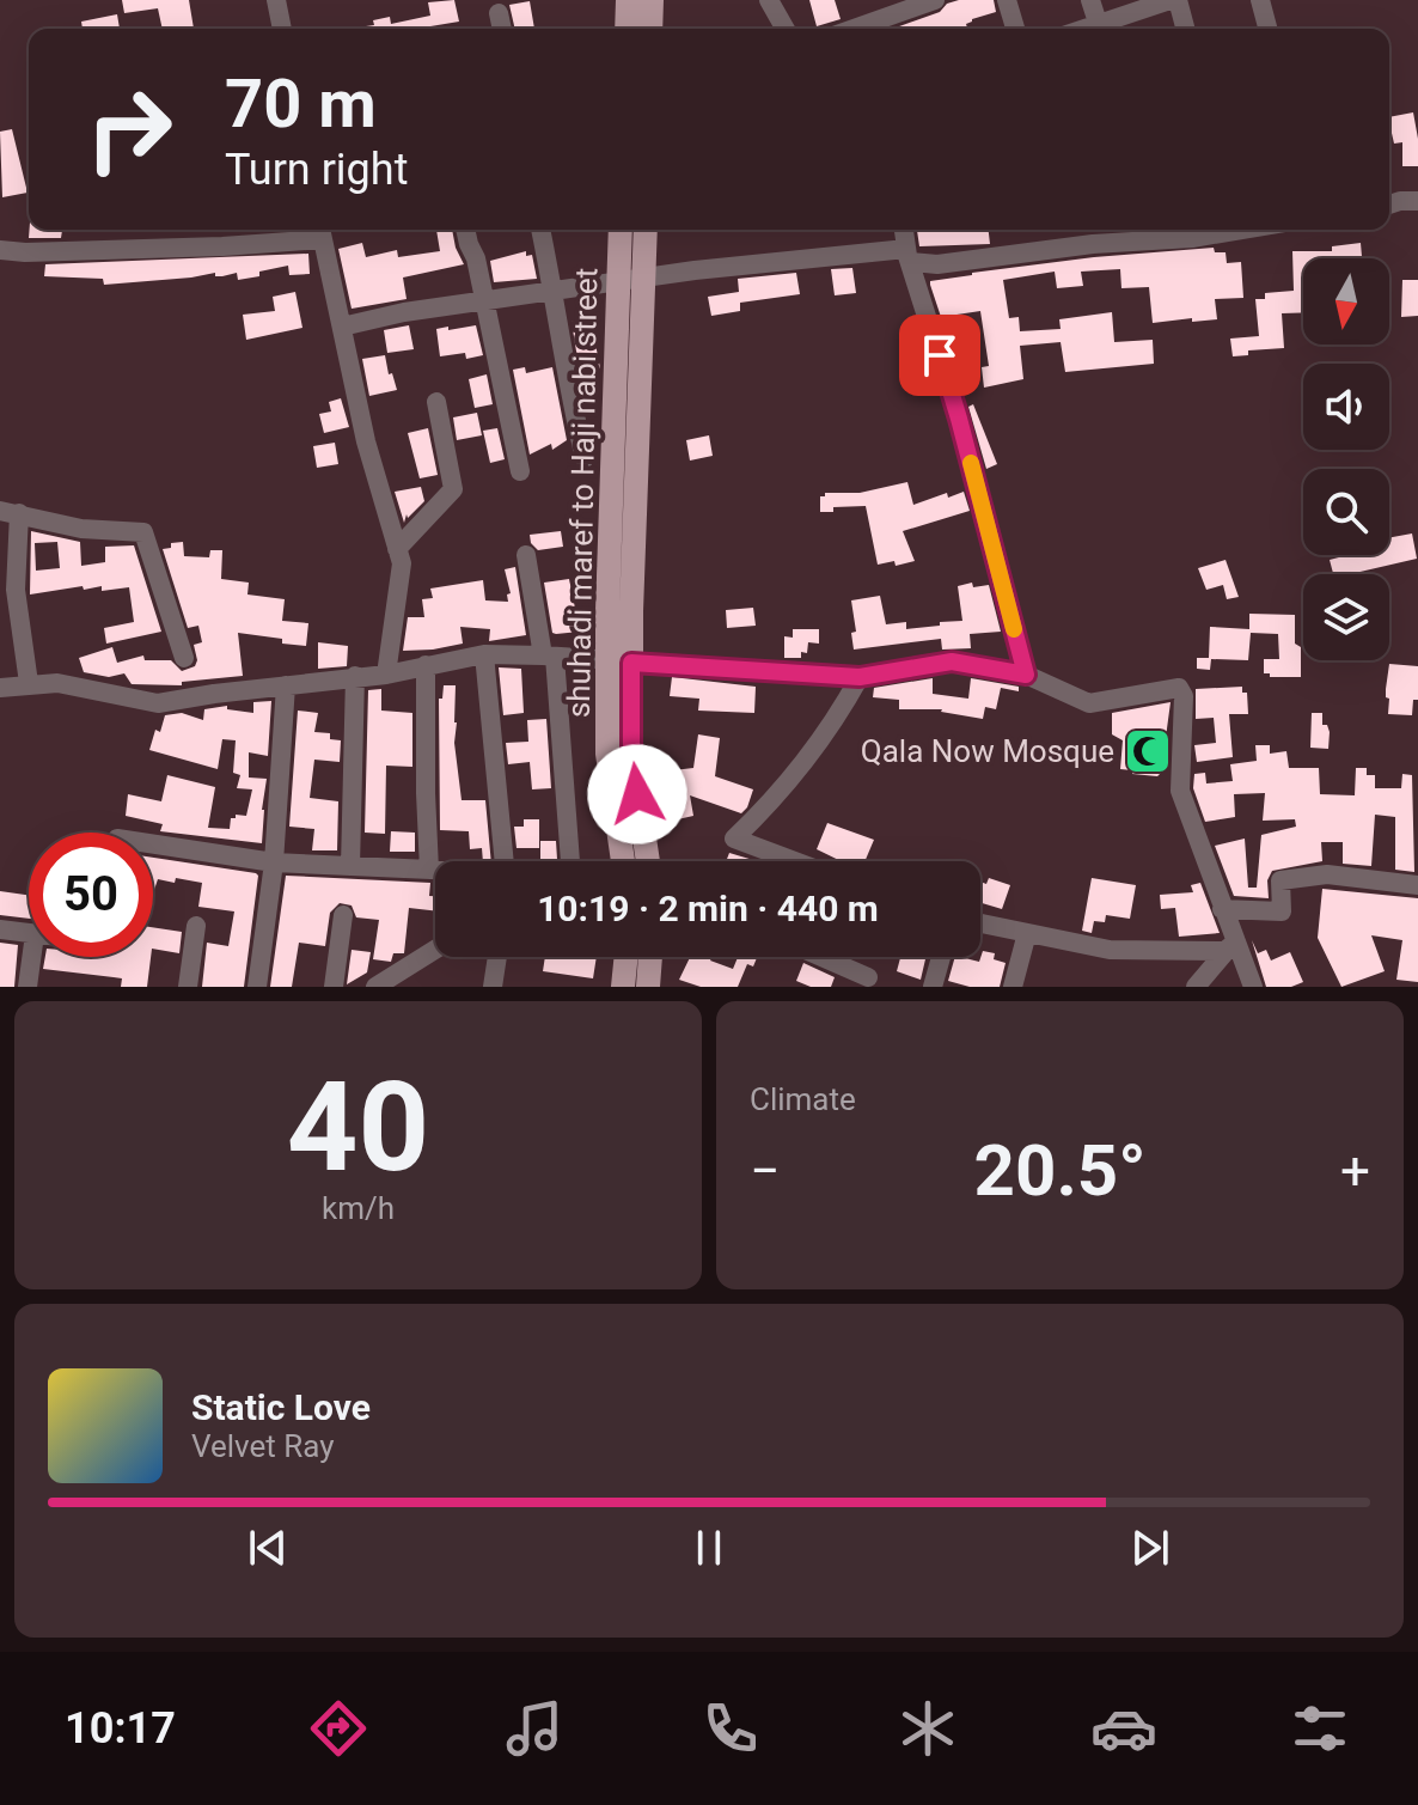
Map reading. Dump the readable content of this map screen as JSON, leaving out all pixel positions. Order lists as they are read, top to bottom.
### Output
{
  "streets": {
    "main road": ["shuhadi maref to Haji nabi street"]
  },
  "places": {
    "mosque": ["Qala Now Mosque"]
  },
  "north": "bottom",
  "page": {
    "turn": ["70 m", "Turn right"],
    "limit": "50",
    "trip": "10:19 · 2 min · 440 m",
    "tile": [
      ["40", "km/h"],
      "Climate"
    ],
    "heat": ["−", "20.5°", "+"],
    "song": ["Static Love", "Velvet Ray"],
    "tabs": "10:17"
  }
}
